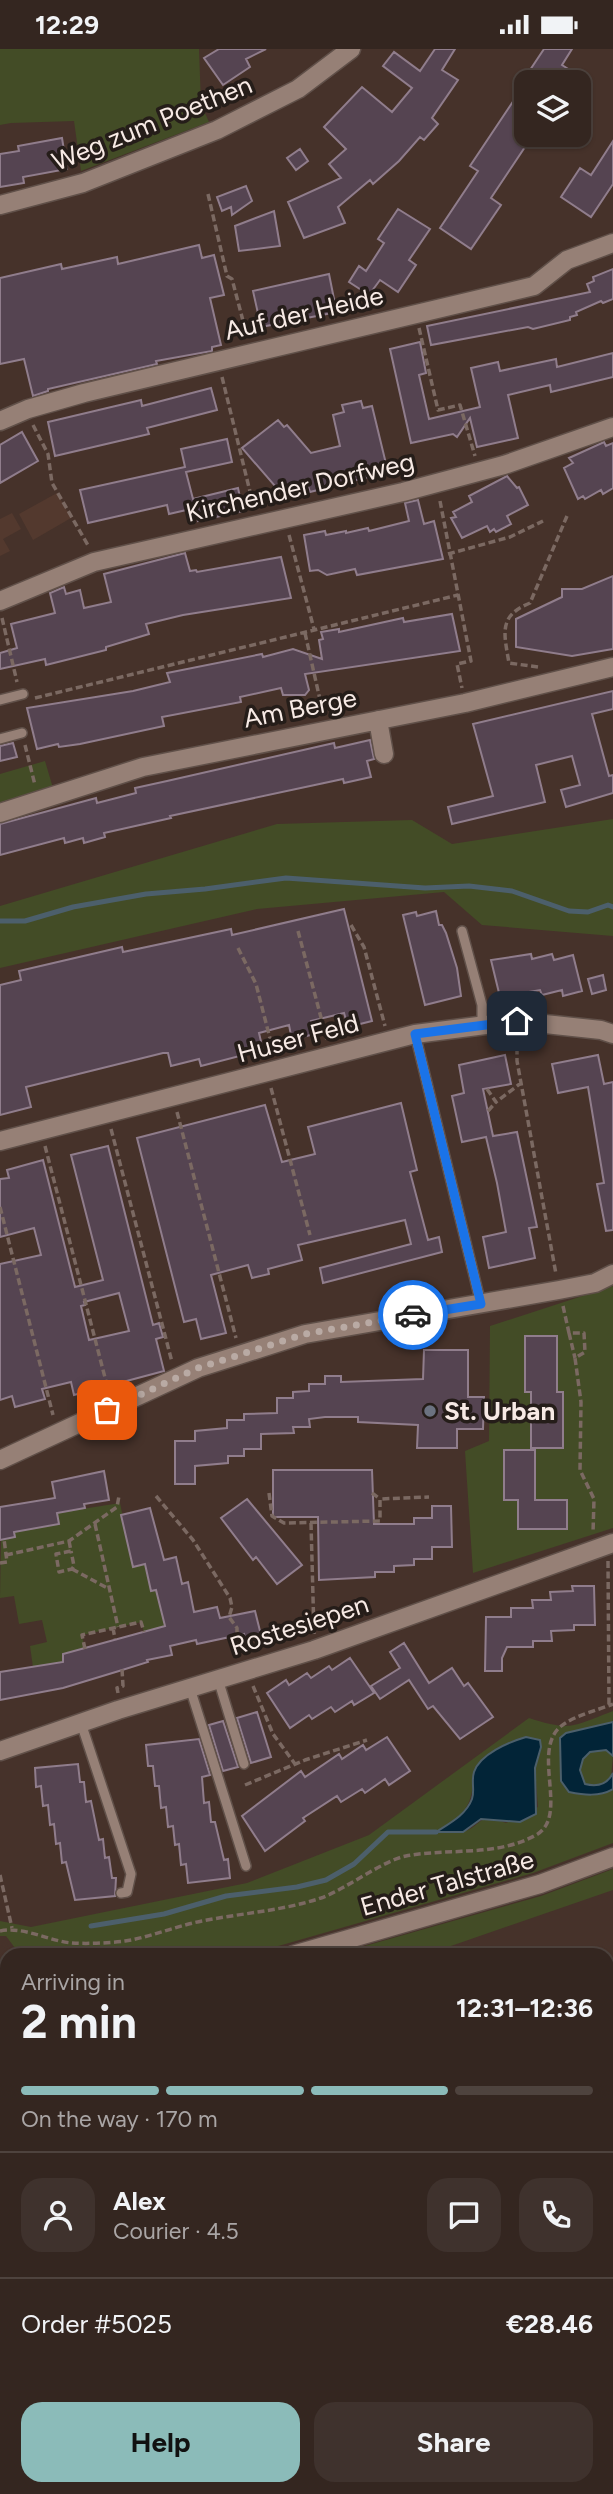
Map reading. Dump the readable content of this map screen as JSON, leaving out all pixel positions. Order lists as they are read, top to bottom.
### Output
{
  "streets": {
    "street": [
      "Weg zum Poethen",
      "Auf der Heide",
      "Kirchender Dorfweg",
      "Am Berge",
      "Huser Feld",
      "Rostesiepen",
      "Ender Talstraße"
    ]
  },
  "places": ["St. Urban"],
  "page": {
    "status": "12:29",
    "heading": ["2 min", "Arriving in", "12:31–12:36"],
    "panel": [
      "Alex",
      "Courier · 4.5",
      "Order #5025",
      "€28.46"
    ],
    "bar": "On the way · 170 m",
    "buttons": ["Help", "Share"]
  }
}
